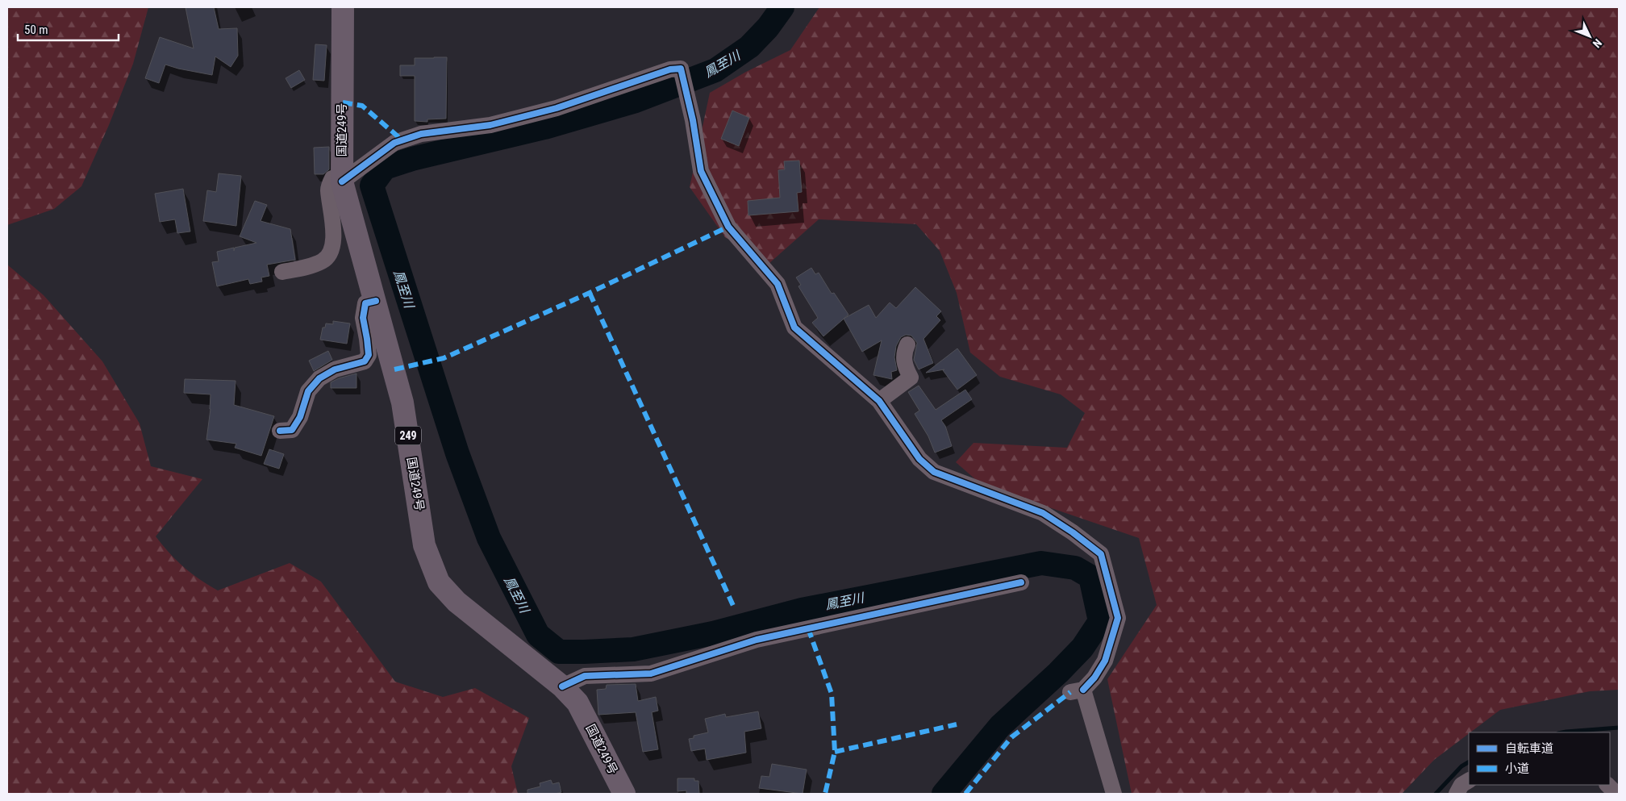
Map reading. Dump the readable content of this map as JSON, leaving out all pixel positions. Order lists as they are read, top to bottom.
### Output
{
  "streets": {
    "highway": ["国道249号", "249"]
  },
  "water": ["鳳至川"],
  "legend": ["自転車道", "小道"],
  "scale_bar": "50 m",
  "north": "bottom right"
}
